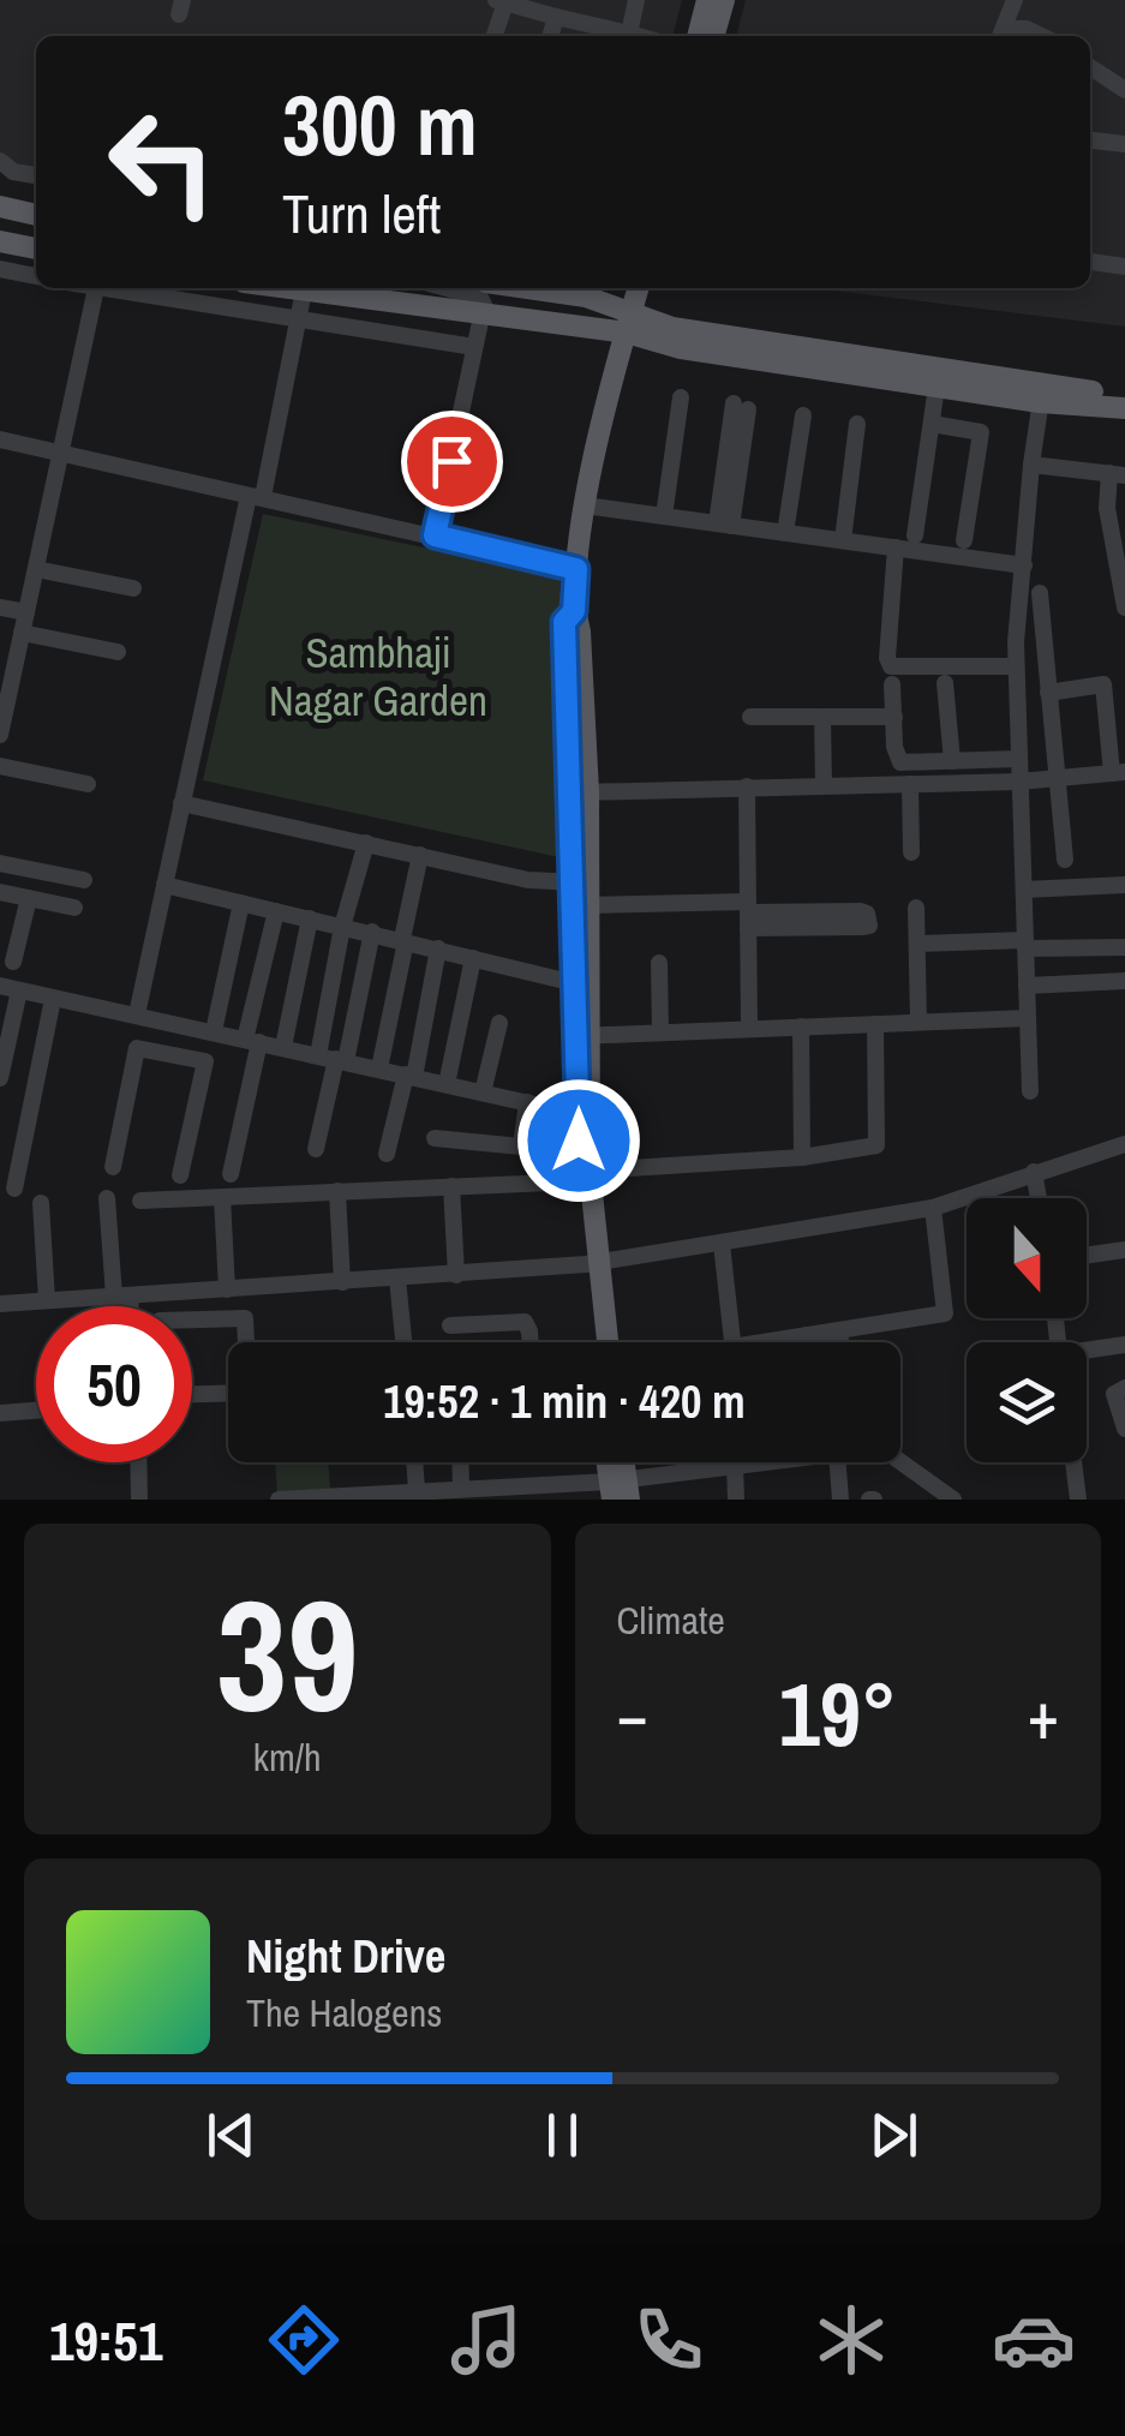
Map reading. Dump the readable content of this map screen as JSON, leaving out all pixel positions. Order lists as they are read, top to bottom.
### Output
{
  "parks": ["Sambhaji Nagar Garden"],
  "north": "bottom",
  "page": {
    "turn": ["300 m", "Turn left"],
    "limit": "50",
    "trip": "19:52 · 1 min · 420 m",
    "tile": [
      ["39", "km/h"],
      "Climate"
    ],
    "heat": ["−", "19°", "+"],
    "song": ["Night Drive", "The Halogens"],
    "tabs": "19:51"
  }
}
